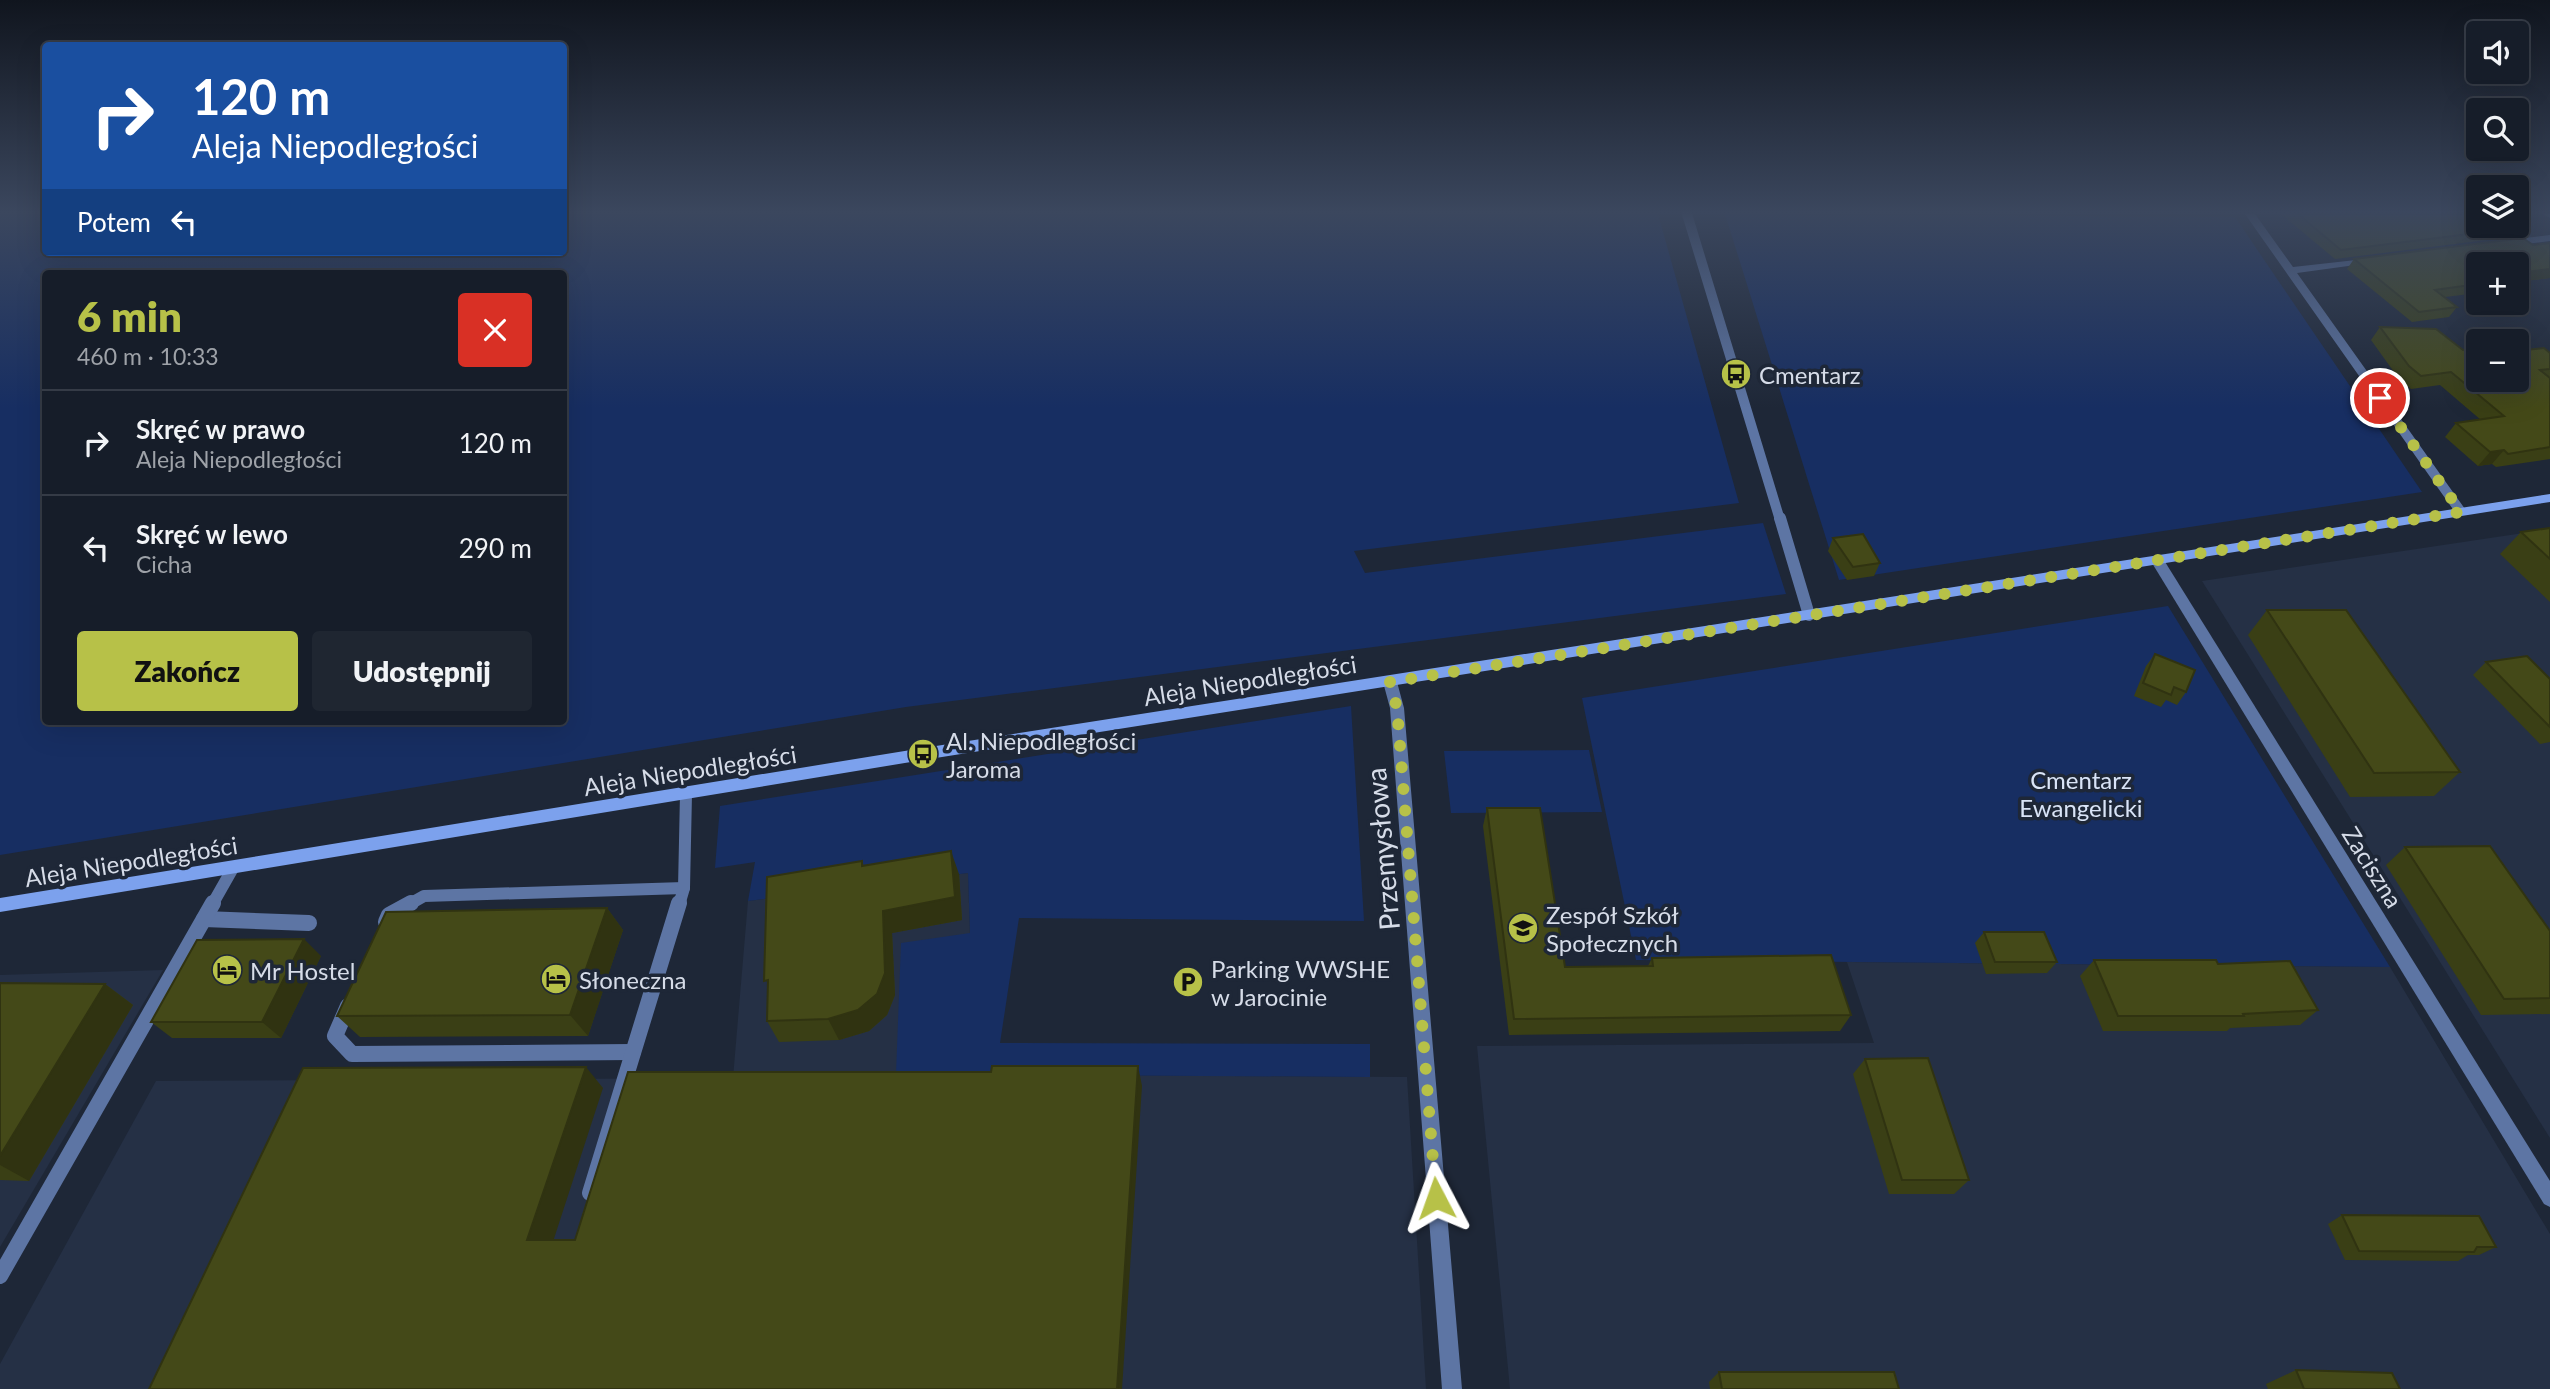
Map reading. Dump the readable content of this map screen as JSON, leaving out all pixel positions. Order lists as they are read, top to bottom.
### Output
{
  "streets": {
    "main road": ["Aleja Niepodległości"],
    "street": ["Przemysłowa", "Zaciszna"]
  },
  "crossings": [
    ["Aleja Niepodległości", "Przemysłowa"],
    ["Aleja Niepodległości", "Zaciszna"]
  ],
  "parks": ["Cmentarz Ewangelicki"],
  "places": {
    "bus stop": ["Cmentarz", "Al. Niepodległości Jaroma"],
    "school or university": ["Zespół Szkół Społecznych"],
    "hotel": ["Mr Hostel", "Słoneczna"],
    "parking": ["Parking WWSHE w Jarocinie"]
  },
  "page": {
    "map_buttons": ["+", "−"],
    "turn": ["120 m", "Aleja Niepodległości"],
    "then": "Potem",
    "heading": ["6 min", "460 m · 10:33"],
    "list": [
      {
        "name": "Skręć w prawo",
        "note": "Aleja Niepodległości",
        "value": "120 m"
      },
      {
        "name": "Skręć w lewo",
        "note": "Cicha",
        "value": "290 m"
      }
    ],
    "buttons": ["Zakończ", "Udostępnij"]
  }
}
